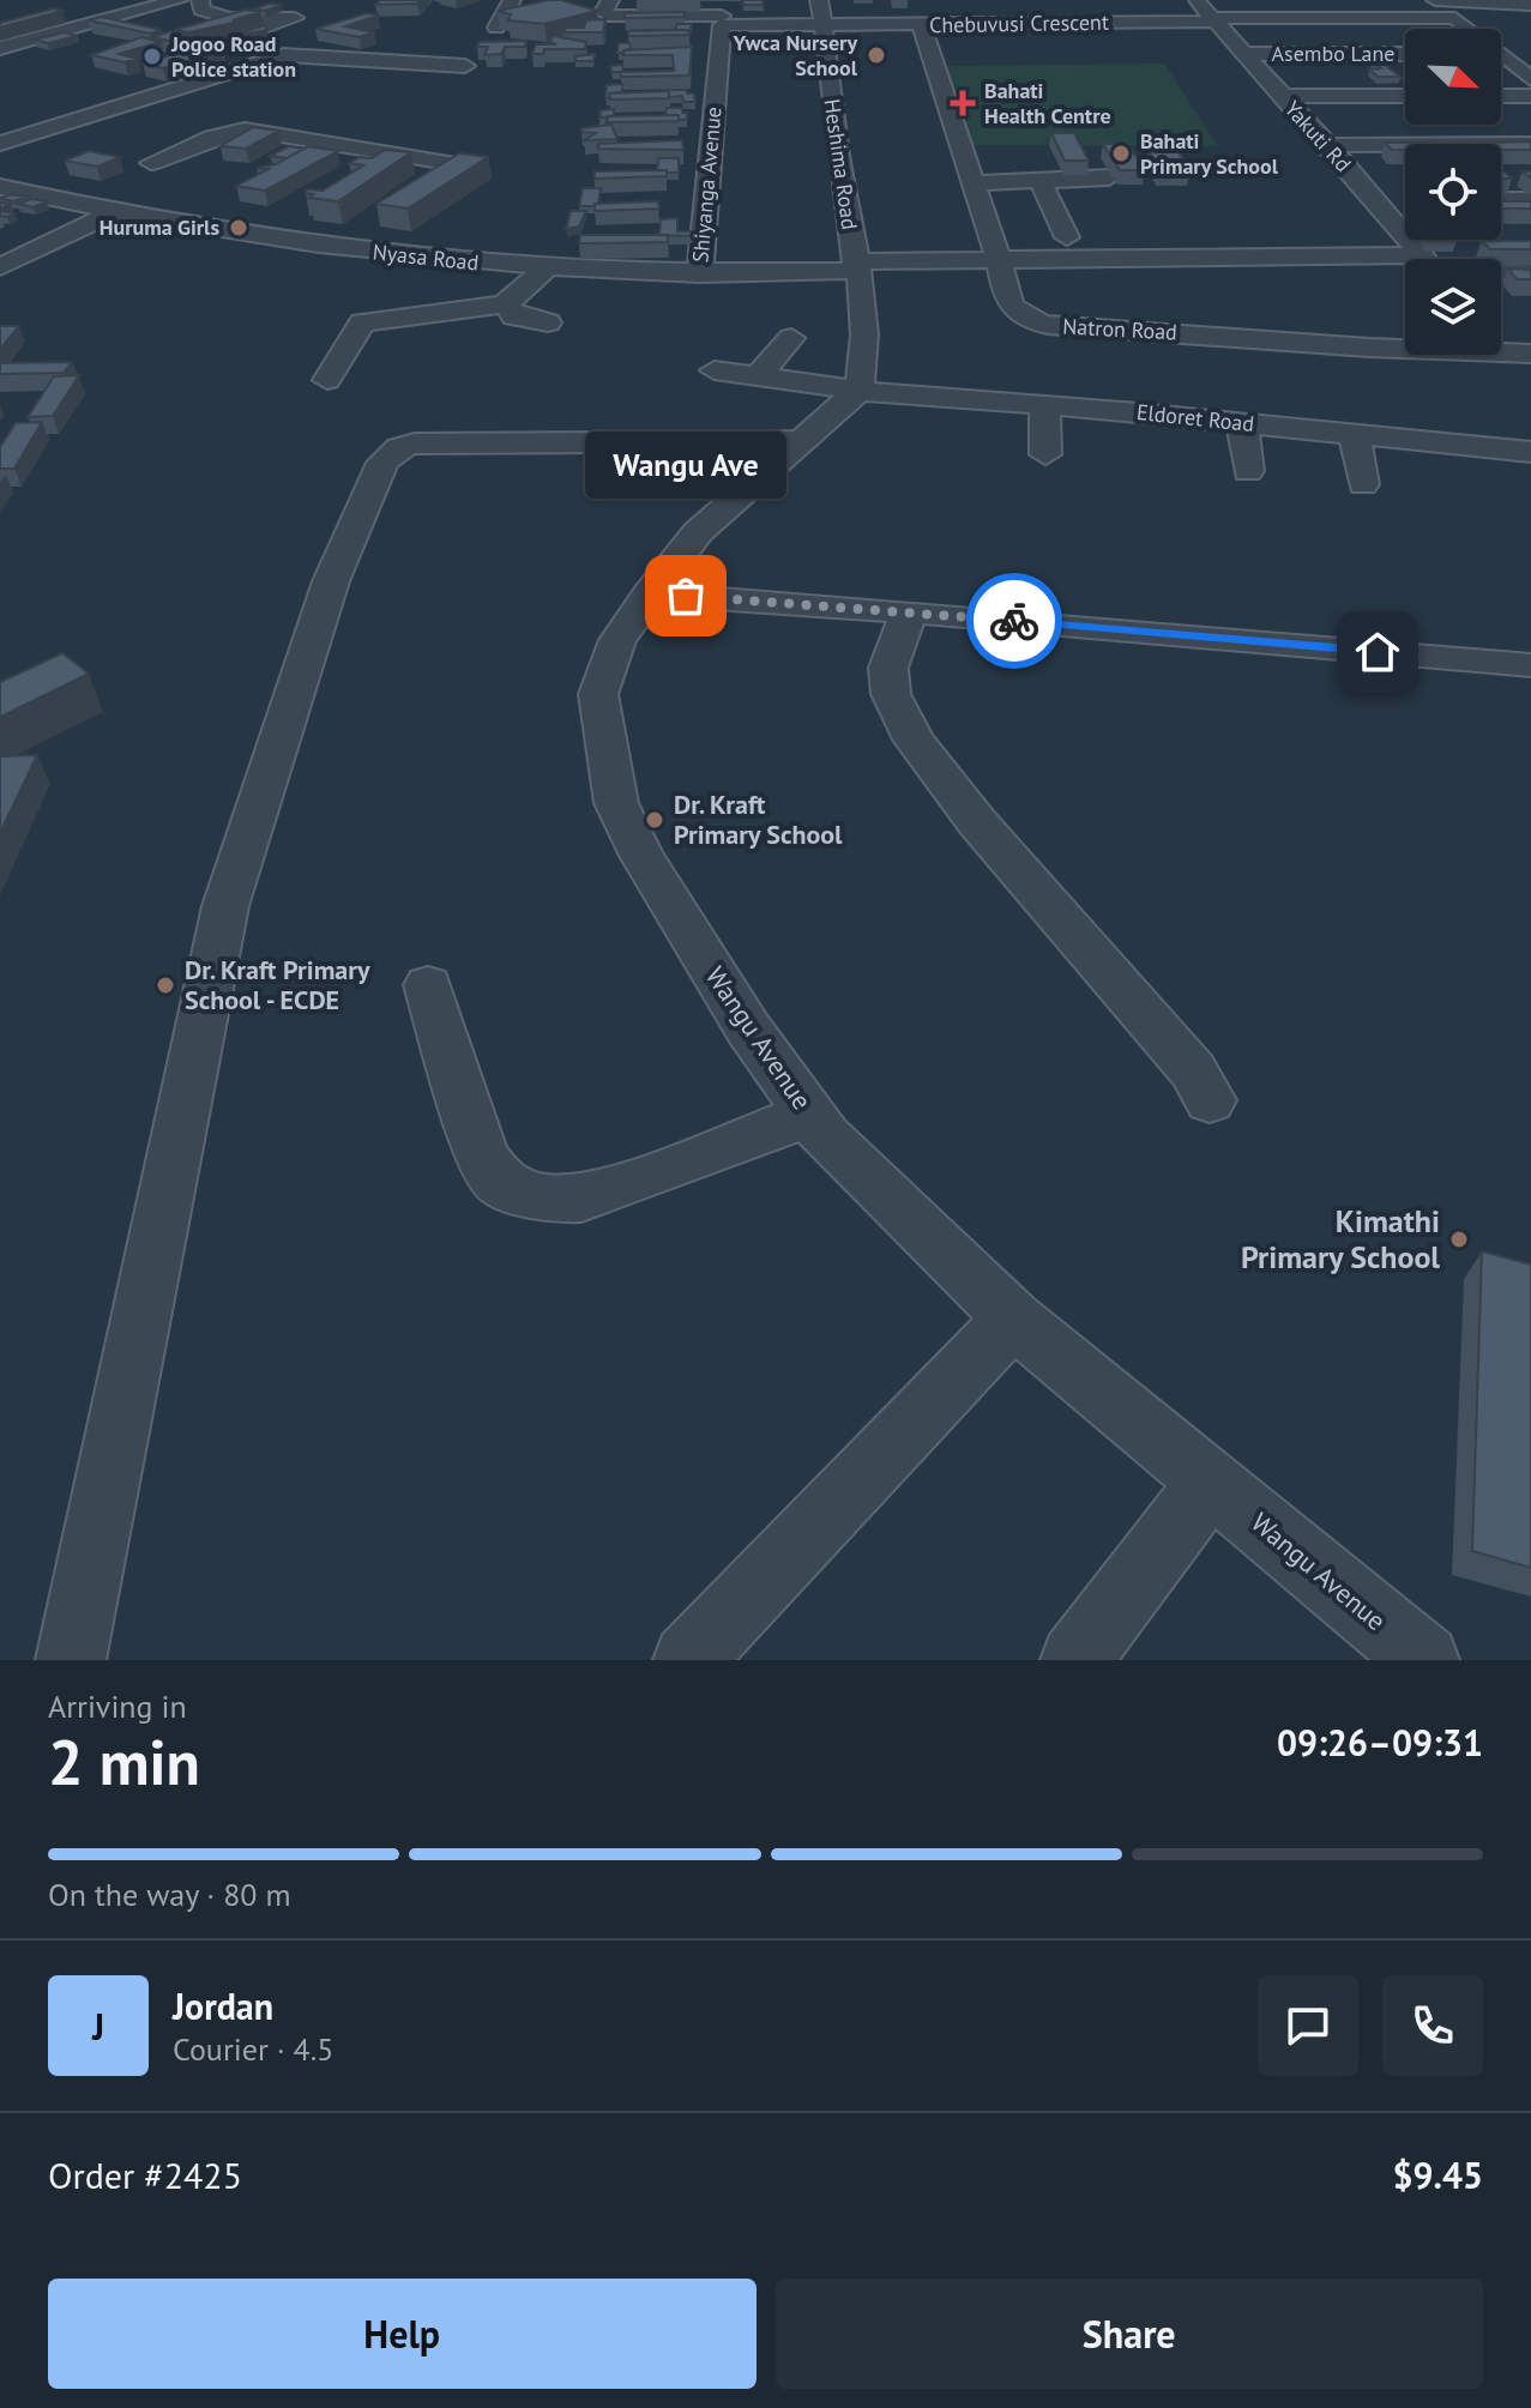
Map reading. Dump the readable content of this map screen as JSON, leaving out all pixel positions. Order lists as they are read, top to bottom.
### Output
{
  "streets": {
    "street": [
      "Chebuvusi Crescent",
      "Asembo Lane",
      "Yakuti Rd",
      "Heshima Road",
      "Shiyanga Avenue",
      "Nyasa Road",
      "Natron Road",
      "Eldoret Road",
      "Wangu Avenue"
    ]
  },
  "crossings": [
    ["Chebuvusi Crescent", "Yakuti Rd"],
    ["Chebuvusi Crescent", "Heshima Road"],
    ["Chebuvusi Crescent", "Natron Road"],
    ["Asembo Lane", "Yakuti Rd"],
    ["Heshima Road", "Nyasa Road"],
    ["Shiyanga Avenue", "Nyasa Road"],
    ["Nyasa Road", "Natron Road"],
    ["Eldoret Road", "Wangu Avenue"]
  ],
  "places": {
    "other": [
      "Ywca Nursery School",
      "Jogoo Road Police station",
      "Bahati Primary School",
      "Huruma Girls",
      "Wangu Ave",
      "Dr. Kraft Primary School",
      "Dr. Kraft Primary School - ECDE",
      "Kimathi Primary School"
    ],
    "health": ["Bahati Health Centre"]
  },
  "north": "bottom right",
  "page": {
    "bubble": "Wangu Ave",
    "heading": ["2 min", "Arriving in", "09:26–09:31"],
    "panel": [
      "Jordan",
      "Courier · 4.5",
      "Order #2425",
      "$9.45"
    ],
    "bar": "On the way · 80 m",
    "round": "J",
    "buttons": ["Help", "Share"]
  }
}
